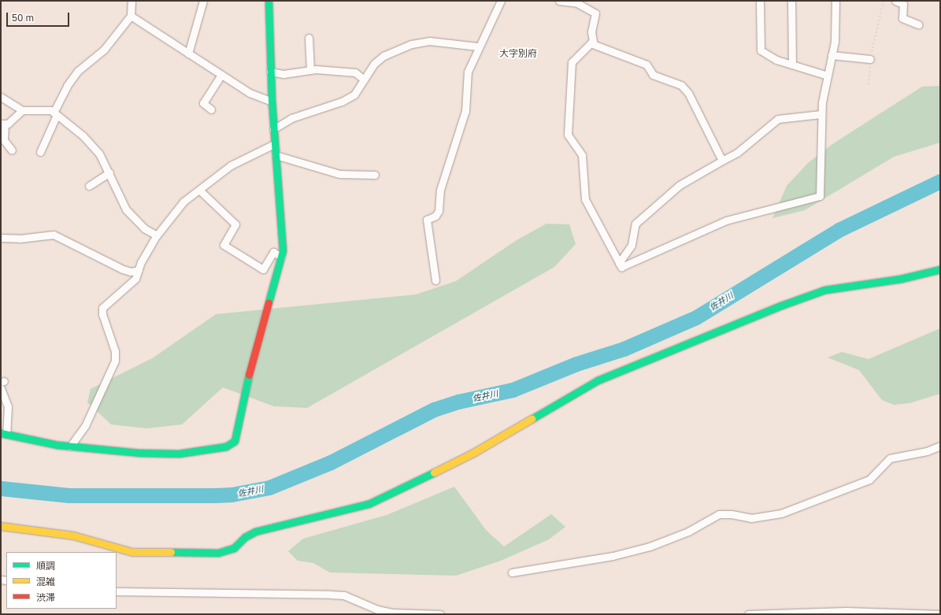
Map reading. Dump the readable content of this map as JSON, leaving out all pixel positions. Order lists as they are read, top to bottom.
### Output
{
  "districts": ["大字別府"],
  "water": ["佐井川"],
  "legend": ["順調", "混雑", "渋滞"],
  "scale_bar": "50 m"
}
